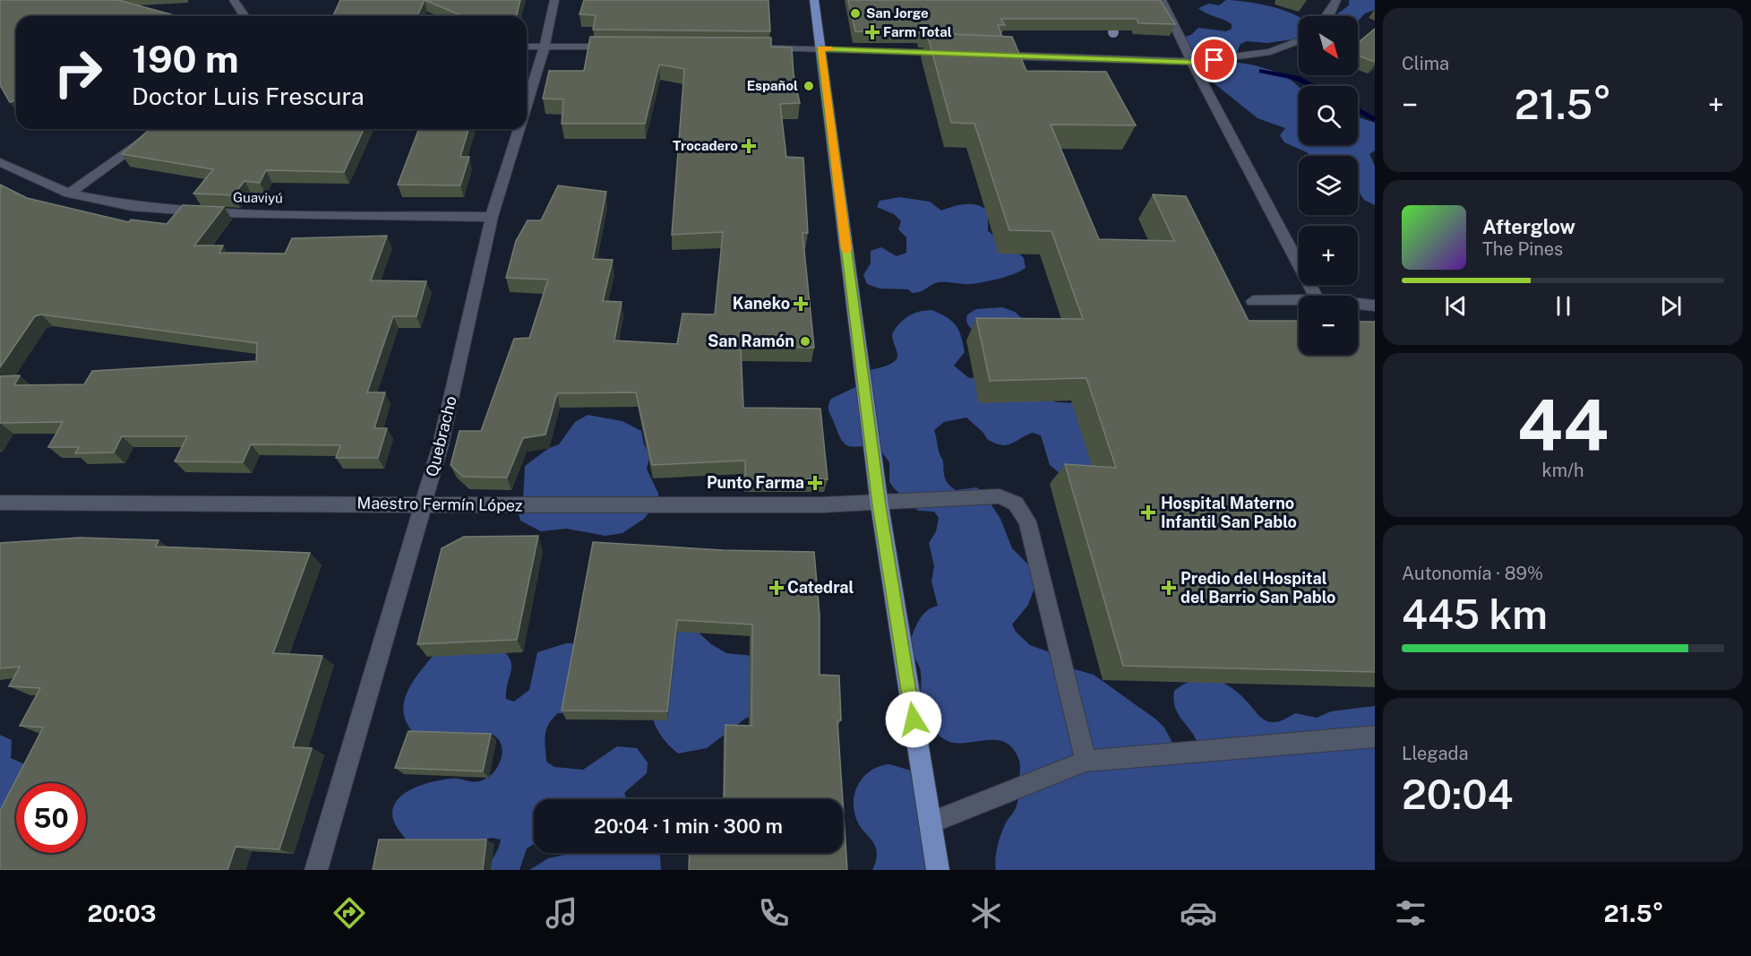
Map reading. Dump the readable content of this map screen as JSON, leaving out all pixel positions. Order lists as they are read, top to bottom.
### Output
{
  "streets": {
    "street": ["Guaviyú", "Quebracho", "Maestro Fermín López"]
  },
  "crossings": [
    ["Guaviyú", "Quebracho"],
    ["Quebracho", "Maestro Fermín López"]
  ],
  "places": {
    "other": ["San Jorge", "Español", "San Ramón"],
    "health": [
      "Farm Total",
      "Trocadero",
      "Kaneko",
      "Punto Farma",
      "Hospital Materno Infantil San Pablo",
      "Catedral",
      "Predio del Hospital del Barrio San Pablo"
    ]
  },
  "north": "bottom right",
  "page": {
    "tile": [
      "Clima",
      ["44", "km/h"],
      ["Autonomía · 89%", "445 km"],
      ["Llegada", "20:04"]
    ],
    "map_buttons": ["+", "−"],
    "turn": ["190 m", "Doctor Luis Frescura"],
    "heat": ["−", "21.5°", "+"],
    "song": ["Afterglow", "The Pines"],
    "limit": "50",
    "trip": "20:04 · 1 min · 300 m",
    "tabs": ["20:03", "21.5°"]
  }
}
